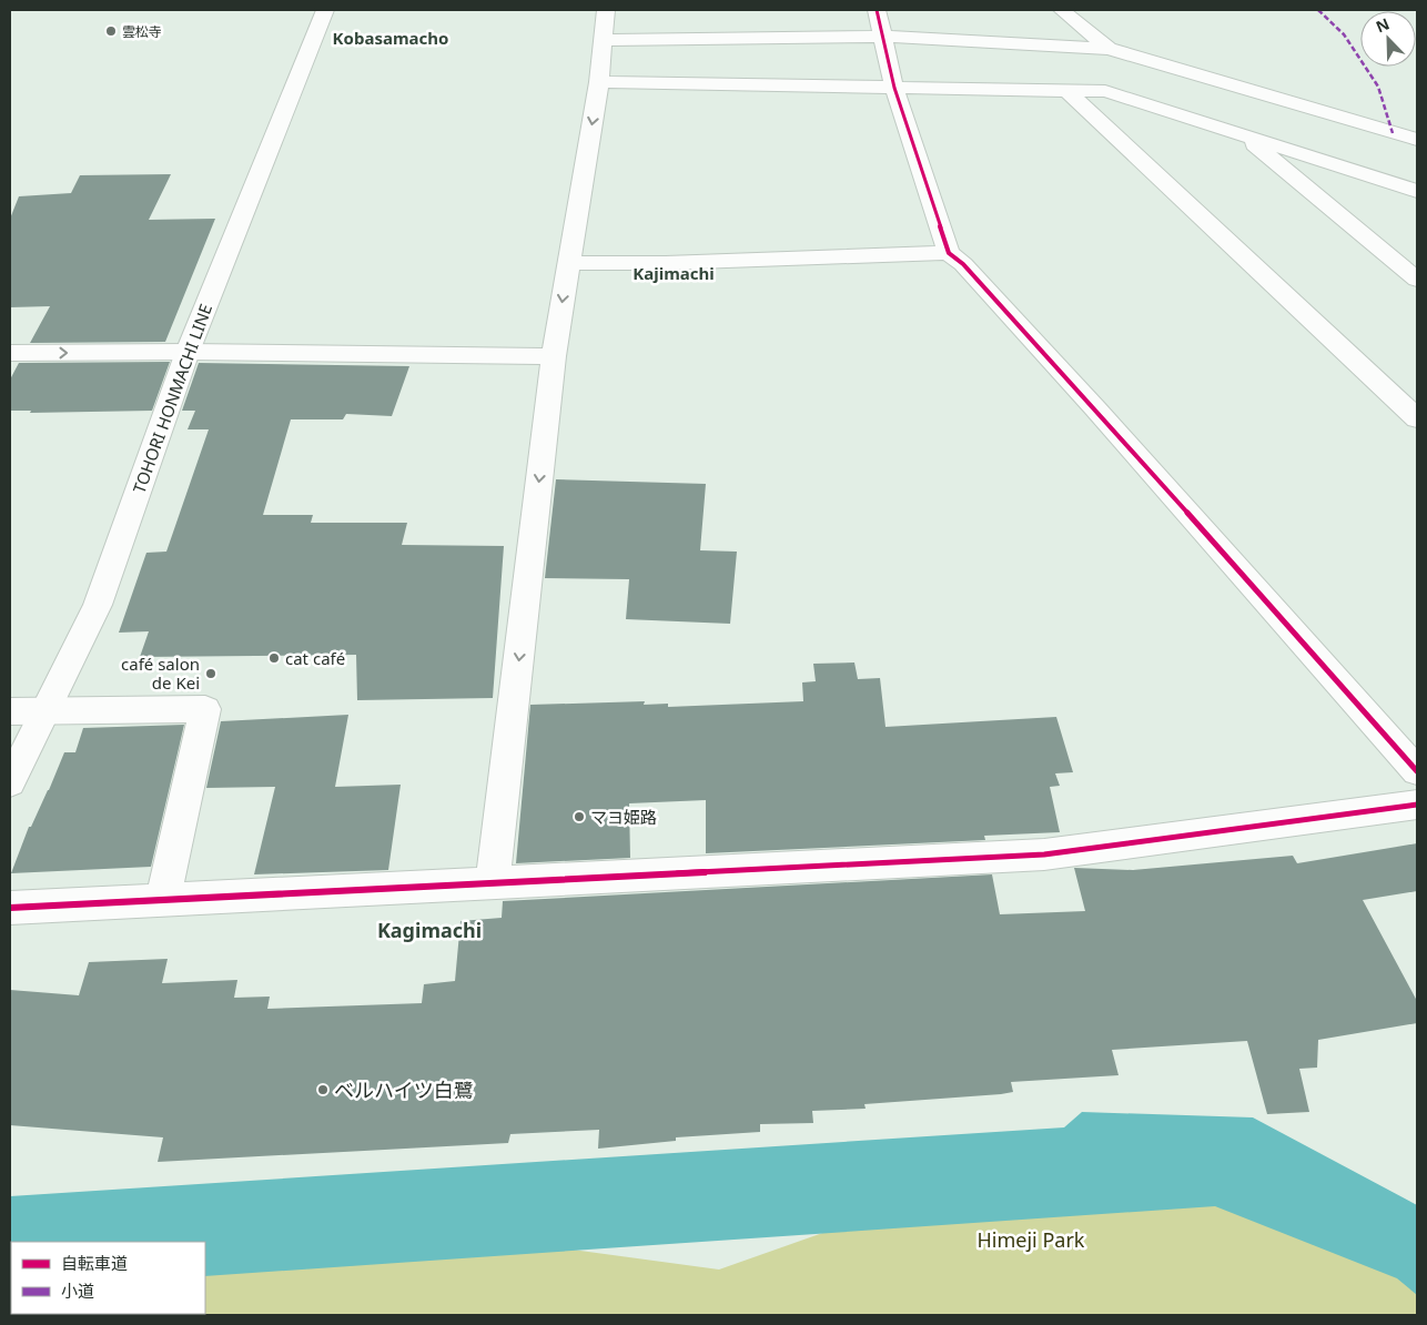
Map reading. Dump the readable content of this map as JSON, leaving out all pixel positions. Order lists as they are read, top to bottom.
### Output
{
  "streets": {
    "street": ["TOHORI HONMACHI LINE"]
  },
  "districts": ["Kobasamacho", "Kajimachi", "Kagimachi"],
  "parks": ["Himeji Park"],
  "places": [
    "雲松寺",
    "cat café",
    "café salon de Kei",
    "マヨ姫路",
    "ベルハイツ白鷺"
  ],
  "legend": ["自転車道", "小道"],
  "north": "top left"
}
